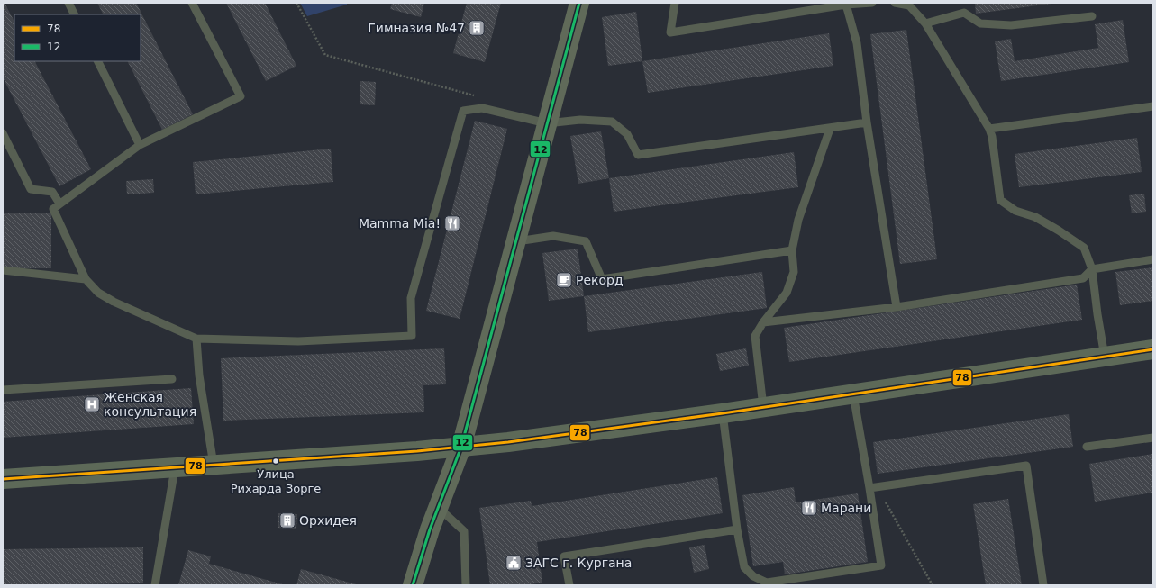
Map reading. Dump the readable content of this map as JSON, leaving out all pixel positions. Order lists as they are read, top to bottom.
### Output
{
  "places": {
    "building": ["Гимназия №47", "Орхидея"],
    "restaurant": ["Mamma Mia!", "Марани"],
    "cafe": ["Рекорд"],
    "hospital": ["Женская консультация"],
    "other": ["Улица Рихарда Зорге"],
    "public building": ["ЗАГС г. Кургана"]
  },
  "lines": ["transit line 12", "transit line 78"],
  "legend": ["78", "12"]
}
